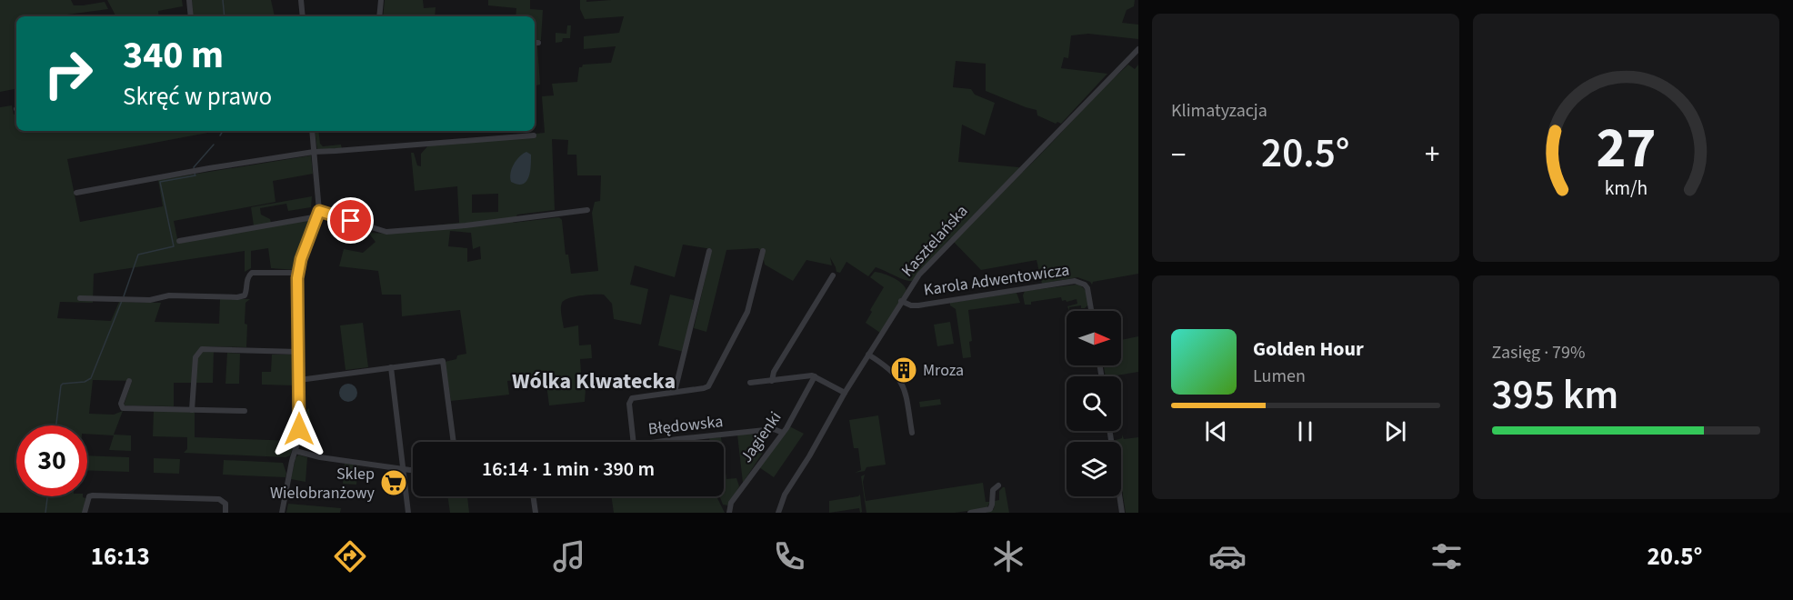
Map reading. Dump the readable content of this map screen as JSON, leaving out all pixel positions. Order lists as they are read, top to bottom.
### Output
{
  "streets": {
    "street": [
      "Kasztelańska",
      "Karola Adwentowicza",
      "Błędowska",
      "Jagienki"
    ]
  },
  "crossings": [
    ["Kasztelańska", "Karola Adwentowicza"],
    ["Błędowska", "Jagienki"]
  ],
  "districts": ["Wólka Klwatecka"],
  "places": {
    "building": ["Mroza"],
    "supermarket": ["Sklep Wielobranżowy"]
  },
  "north": "right",
  "page": {
    "tile": [
      "Klimatyzacja",
      ["Zasięg · 79%", "395 km"]
    ],
    "turn": ["340 m", "Skręć w prawo"],
    "heat": ["−", "20.5°", "+"],
    "song": ["Golden Hour", "Lumen"],
    "limit": "30",
    "trip": "16:14 · 1 min · 390 m",
    "tabs": ["16:13", "20.5°"],
    "gauge": ["27", "km/h"]
  }
}
